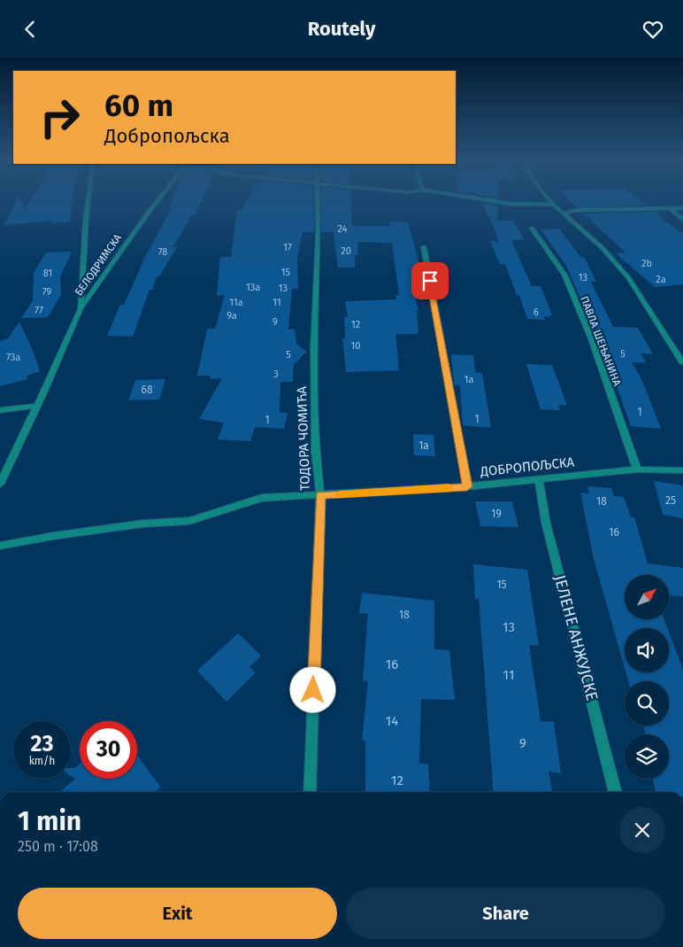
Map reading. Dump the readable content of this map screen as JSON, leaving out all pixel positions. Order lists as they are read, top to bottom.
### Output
{
  "streets": {
    "street": [
      "БЕЛОДРИМСКА",
      "ПАВЛА ШЕЊАНИНА",
      "ТОДОРА ЧОМИЋА",
      "ДОБРОПОЉСКА",
      "ЈЕЛЕНЕ АНЖУЈСКЕ"
    ]
  },
  "crossings": [
    ["ПАВЛА ШЕЊАНИНА", "ДОБРОПОЉСКА"],
    ["ТОДОРА ЧОМИЋА", "ДОБРОПОЉСКА"],
    ["ДОБРОПОЉСКА", "ЈЕЛЕНЕ АНЖУЈСКЕ"]
  ],
  "house_numbers": [
    "24",
    "17",
    "20",
    "78",
    "2b",
    "15",
    "81",
    "13",
    "2a",
    "13a",
    "13",
    "79",
    "11a",
    "11",
    "77",
    "6",
    "9a",
    "9",
    "12",
    "10",
    "5",
    "5",
    "73a",
    "3",
    "1a",
    "68",
    "1",
    "1",
    "1",
    "1a",
    "25",
    "18",
    "19",
    "16",
    "15",
    "18",
    "13",
    "16",
    "11",
    "14",
    "9",
    "12"
  ],
  "north": "top right",
  "page": {
    "header": "Routely",
    "turn": ["60 m", "Добропољска"],
    "speed": "23 km/h",
    "limit": "30",
    "heading": ["1 min", "250 m · 17:08"],
    "buttons": ["Exit", "Share"]
  }
}
